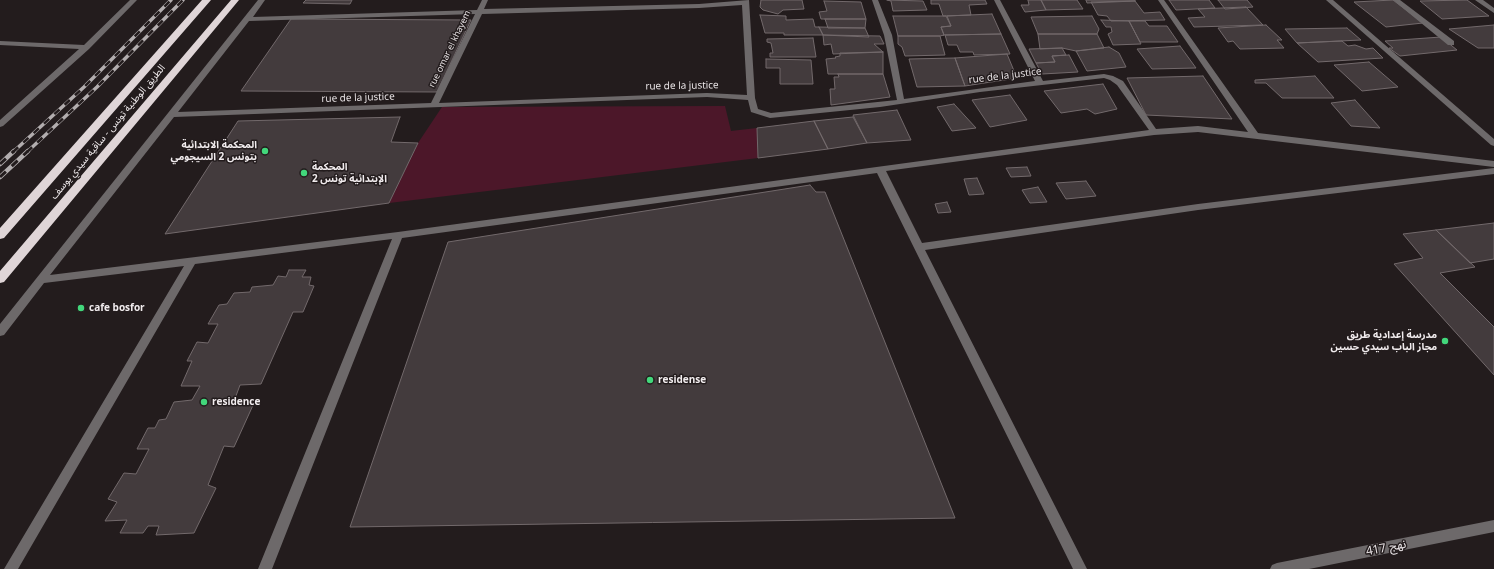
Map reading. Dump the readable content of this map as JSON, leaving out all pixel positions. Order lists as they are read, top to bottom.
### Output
{
  "streets": {
    "highway": ["الطريق الوطنية تونس - ساقية سيدي يوسف"],
    "street": ["rue omar el khayem", "rue de la justice", "نهج 417"]
  },
  "crossings": [
    ["rue omar el khayem", "rue de la justice"]
  ],
  "places": [
    "المحكمة الابتدائية بتونس 2 السيجومي",
    "المحكمة الإبتدائية تونس 2",
    "cafe bosfor",
    "مدرسة إعدادية طريق مجاز الباب سيدي حسين",
    "residense",
    "residence"
  ]
}
